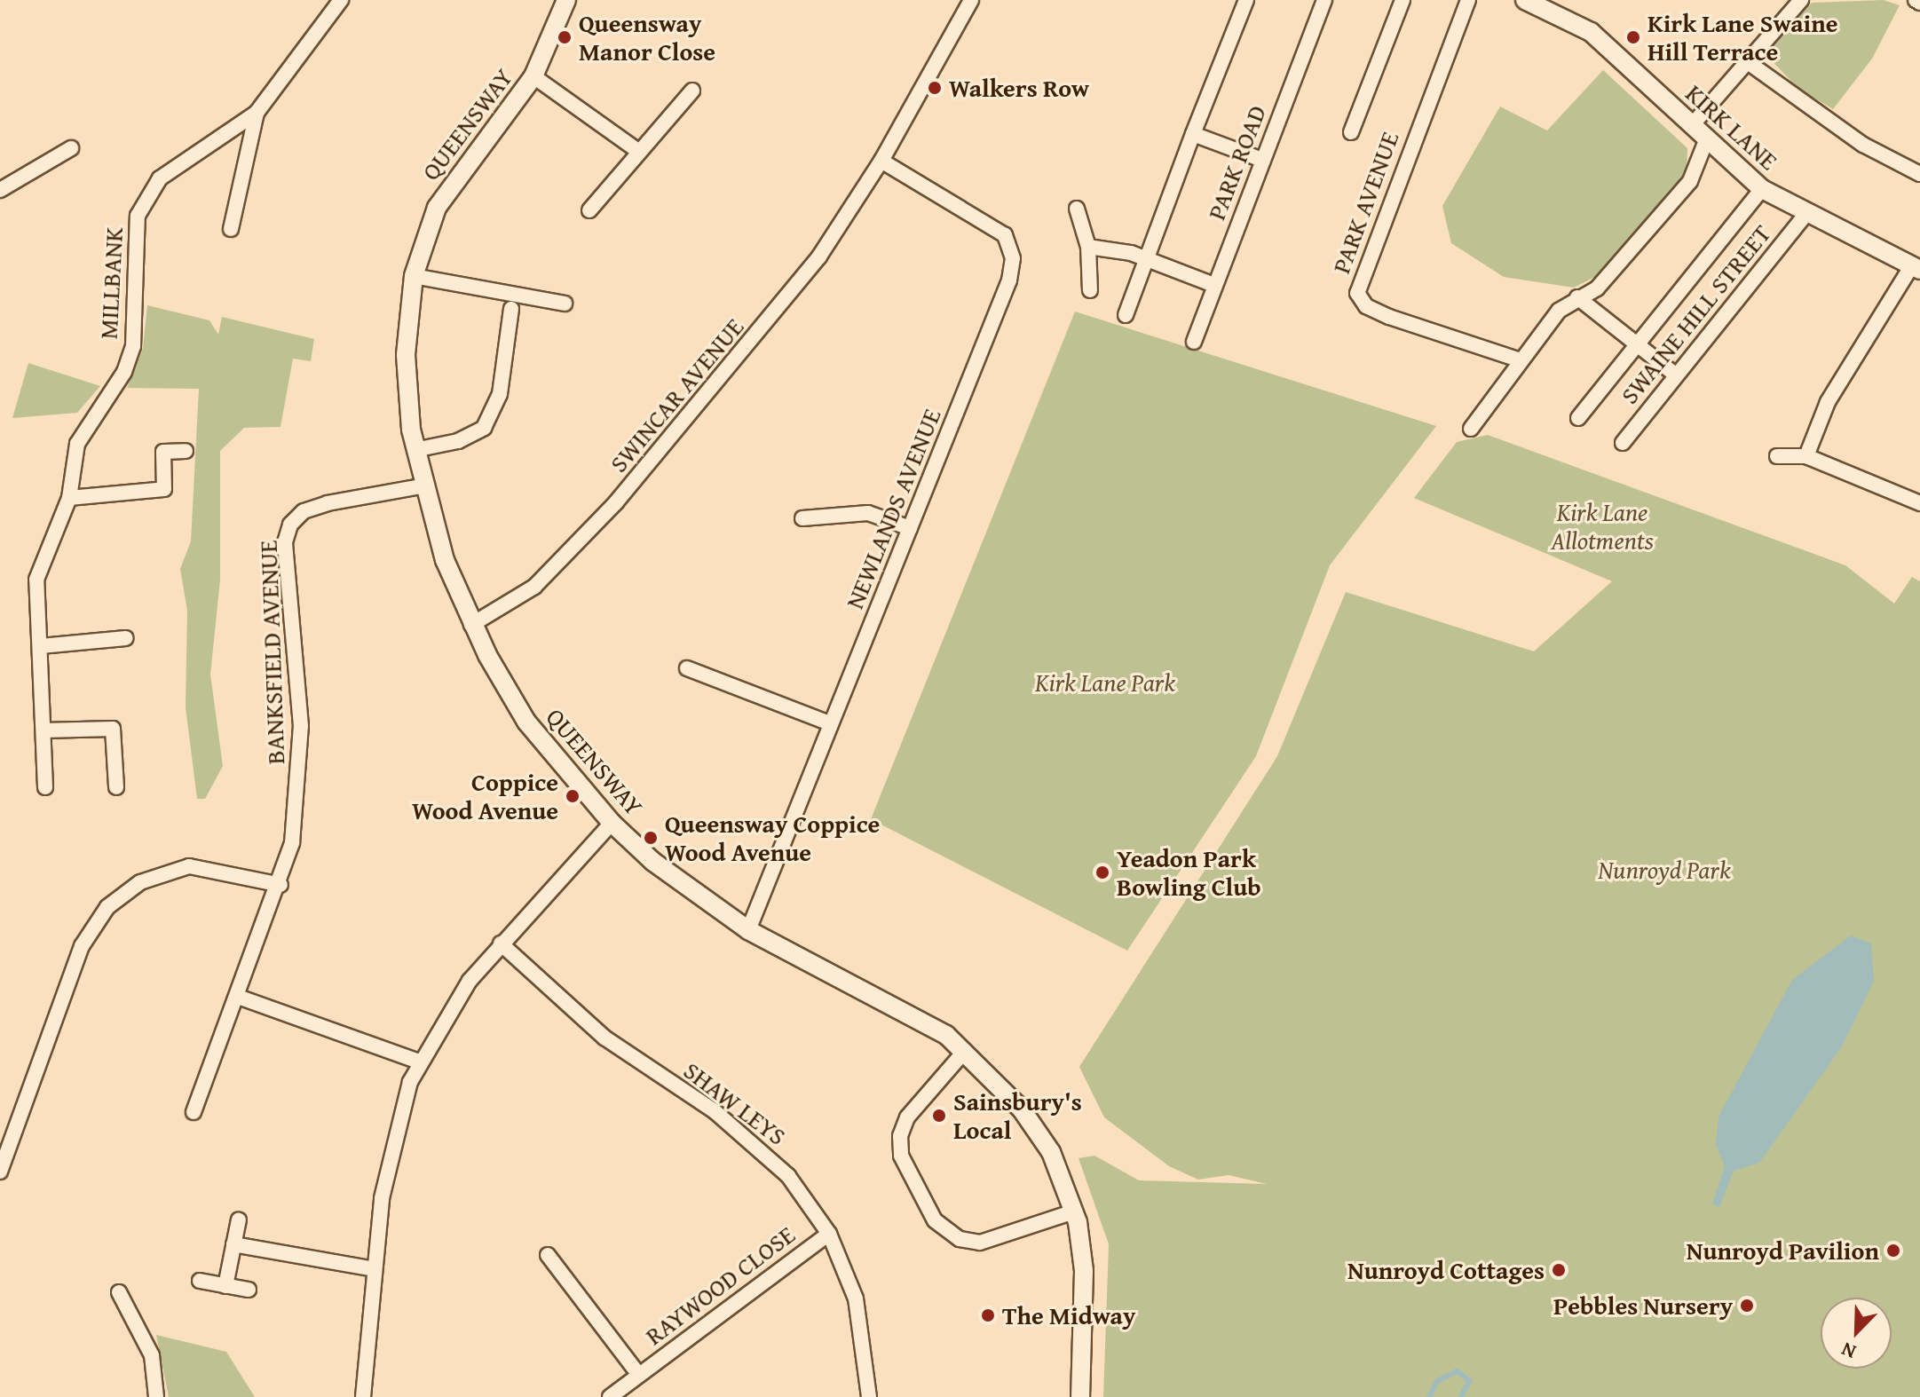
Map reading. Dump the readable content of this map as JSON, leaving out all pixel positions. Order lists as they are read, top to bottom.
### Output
{
  "streets": {
    "street": [
      "QUEENSWAY",
      "KIRK LANE",
      "PARK ROAD",
      "PARK AVENUE",
      "MILLBANK",
      "SWAINE HILL STREET",
      "SWINCAR AVENUE",
      "NEWLANDS AVENUE",
      "BANKSFIELD AVENUE",
      "SHAW LEYS",
      "RAYWOOD CLOSE"
    ]
  },
  "crossings": [
    ["QUEENSWAY", "SWINCAR AVENUE"],
    ["QUEENSWAY", "NEWLANDS AVENUE"],
    ["QUEENSWAY", "BANKSFIELD AVENUE"],
    ["KIRK LANE", "SWAINE HILL STREET"],
    ["SWINCAR AVENUE", "NEWLANDS AVENUE"],
    ["SHAW LEYS", "RAYWOOD CLOSE"]
  ],
  "parks": ["Kirk Lane Allotments", "Kirk Lane Park", "Nunroyd Park"],
  "places": [
    "Queensway Manor Close",
    "Kirk Lane Swaine Hill Terrace",
    "Walkers Row",
    "Coppice Wood Avenue",
    "Queensway Coppice Wood Avenue",
    "Yeadon Park Bowling Club",
    "Sainsbury's Local",
    "Nunroyd Pavilion",
    "Nunroyd Cottages",
    "Pebbles Nursery",
    "The Midway"
  ],
  "north": "bottom left"
}
